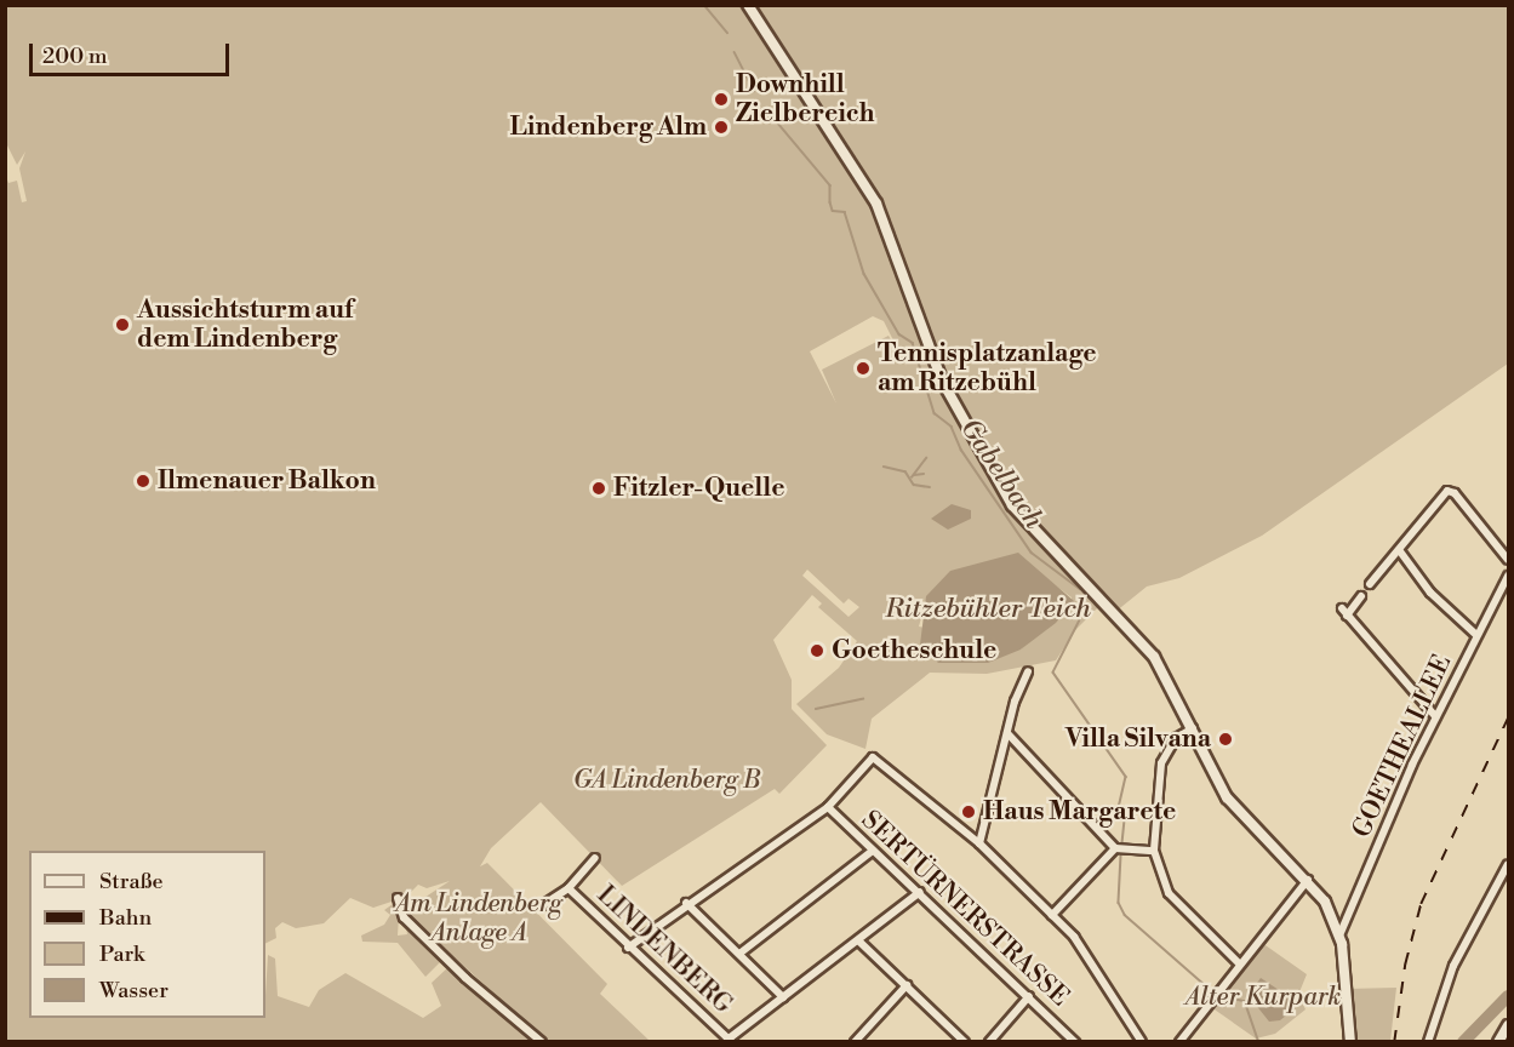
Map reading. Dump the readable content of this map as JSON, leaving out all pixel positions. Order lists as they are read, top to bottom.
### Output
{
  "streets": {
    "street": ["GOETHEALLEE", "SERTÜRNERSTRASSE", "LINDENBERG"]
  },
  "water": ["Gabelbach", "Ritzebühler Teich"],
  "parks": ["GA Lindenberg B", "Am Lindenberg Anlage A", "Alter Kurpark"],
  "places": [
    "Downhill Zielbereich",
    "Lindenberg Alm",
    "Aussichtsturm auf dem Lindenberg",
    "Tennisplatzanlage am Ritzebühl",
    "Ilmenauer Balkon",
    "Fitzler-Quelle",
    "Goetheschule",
    "Villa Silvana",
    "Haus Margarete"
  ],
  "legend": [
    "Straße",
    "Bahn",
    "Park",
    "Wasser"
  ],
  "scale_bar": "200 m"
}
